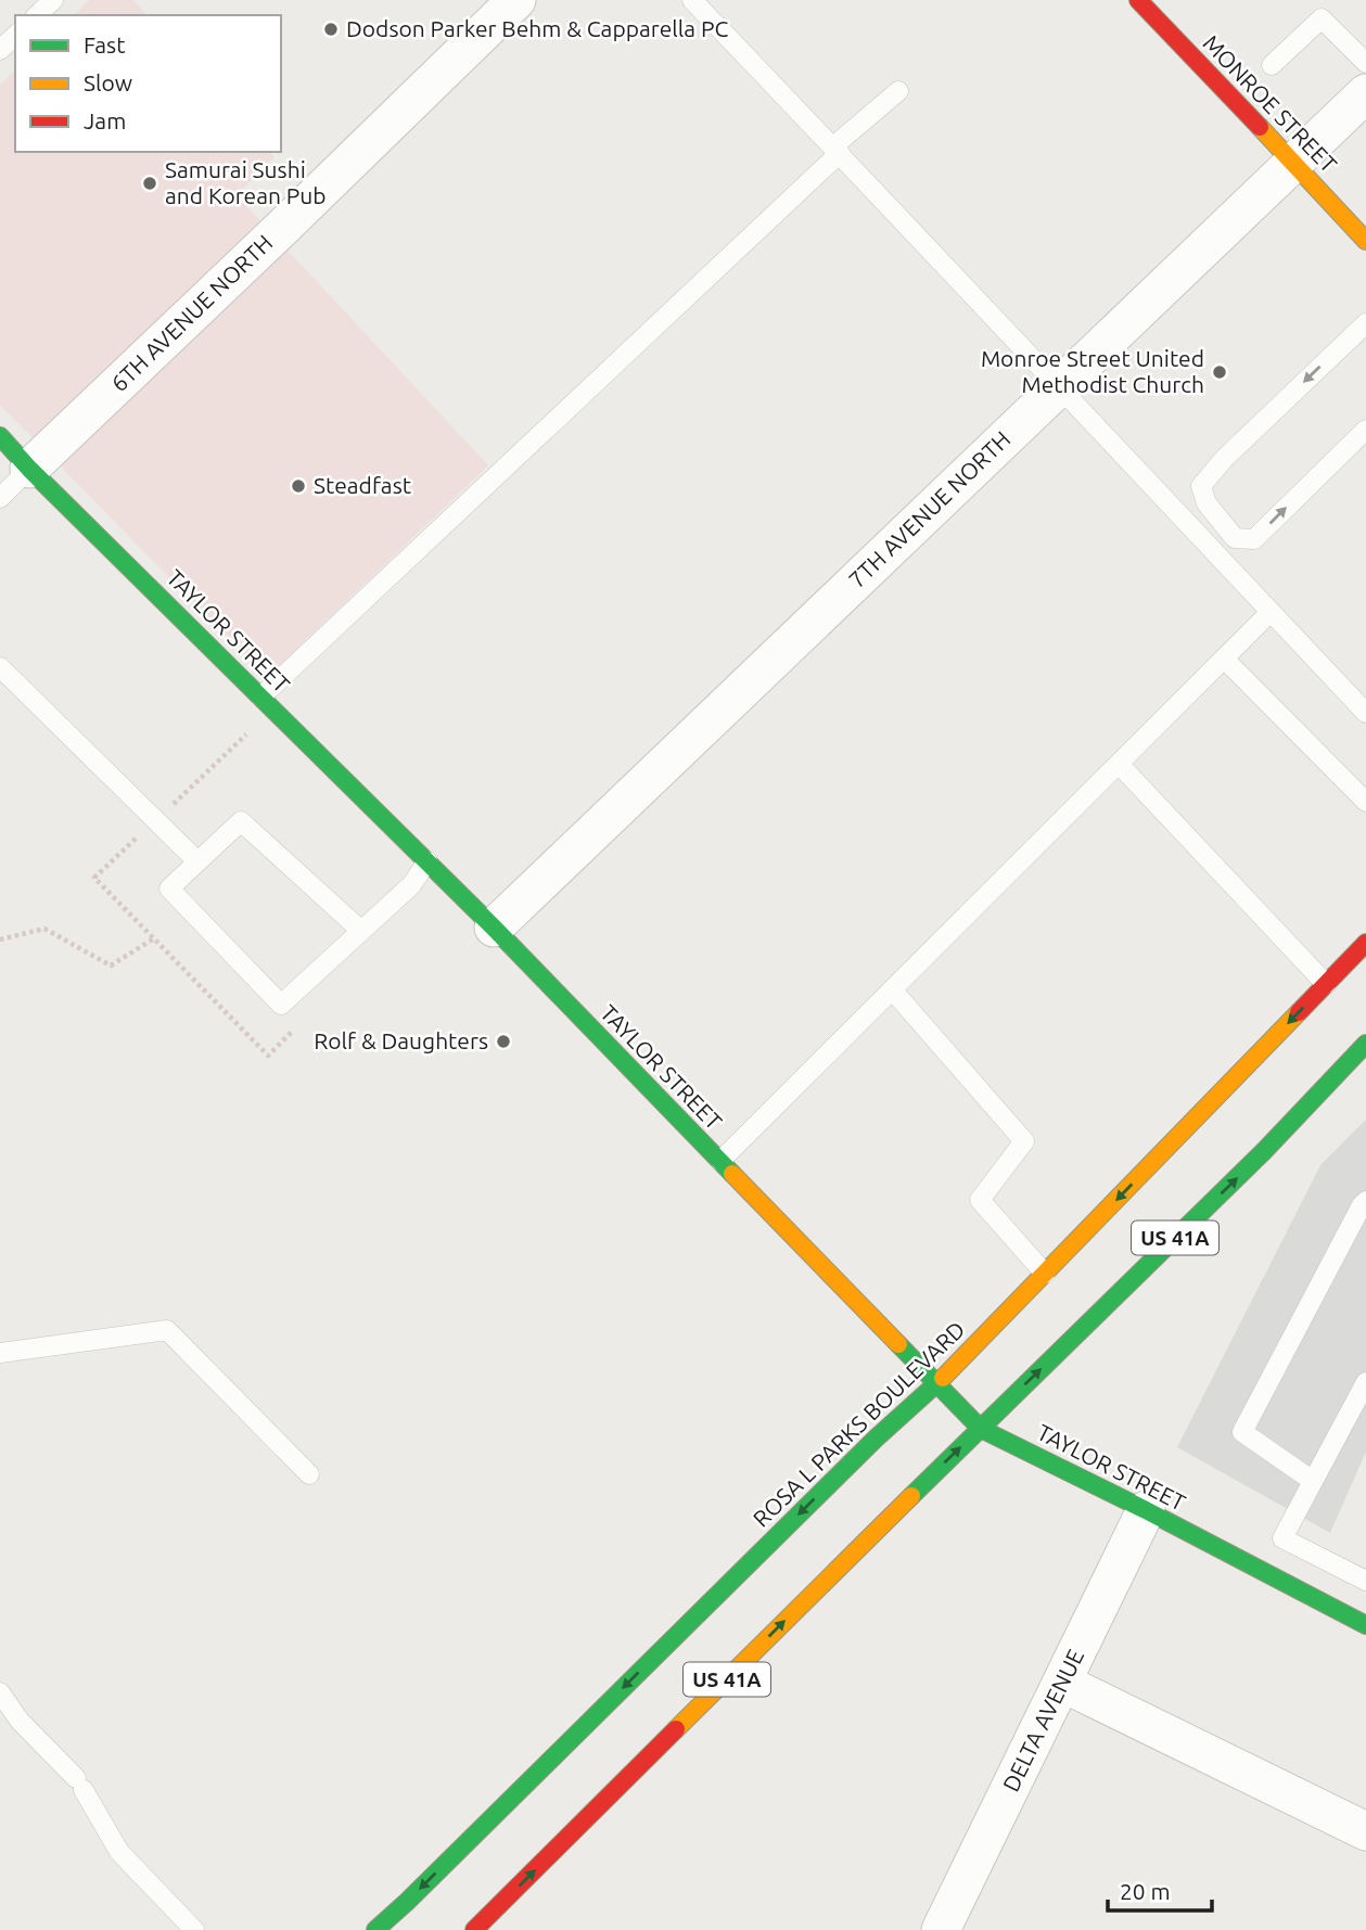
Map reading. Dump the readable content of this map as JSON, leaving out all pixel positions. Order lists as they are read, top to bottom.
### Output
{
  "streets": {
    "main road": [
      "MONROE STREET",
      "TAYLOR STREET",
      "US 41A",
      "ROSA L PARKS BOULEVARD"
    ],
    "street": ["6TH AVENUE NORTH", "7TH AVENUE NORTH", "DELTA AVENUE"]
  },
  "crossings": [
    ["MONROE STREET", "7TH AVENUE NORTH"],
    ["6TH AVENUE NORTH", "TAYLOR STREET"],
    ["7TH AVENUE NORTH", "TAYLOR STREET"],
    ["TAYLOR STREET", "US 41A"],
    ["TAYLOR STREET", "ROSA L PARKS BOULEVARD"],
    ["TAYLOR STREET", "DELTA AVENUE"]
  ],
  "places": [
    "Dodson Parker Behm & Capparella PC",
    "Samurai Sushi and Korean Pub",
    "Monroe Street United Methodist Church",
    "Steadfast",
    "Rolf & Daughters"
  ],
  "legend": ["Fast", "Slow", "Jam"],
  "scale_bar": "20 m"
}
